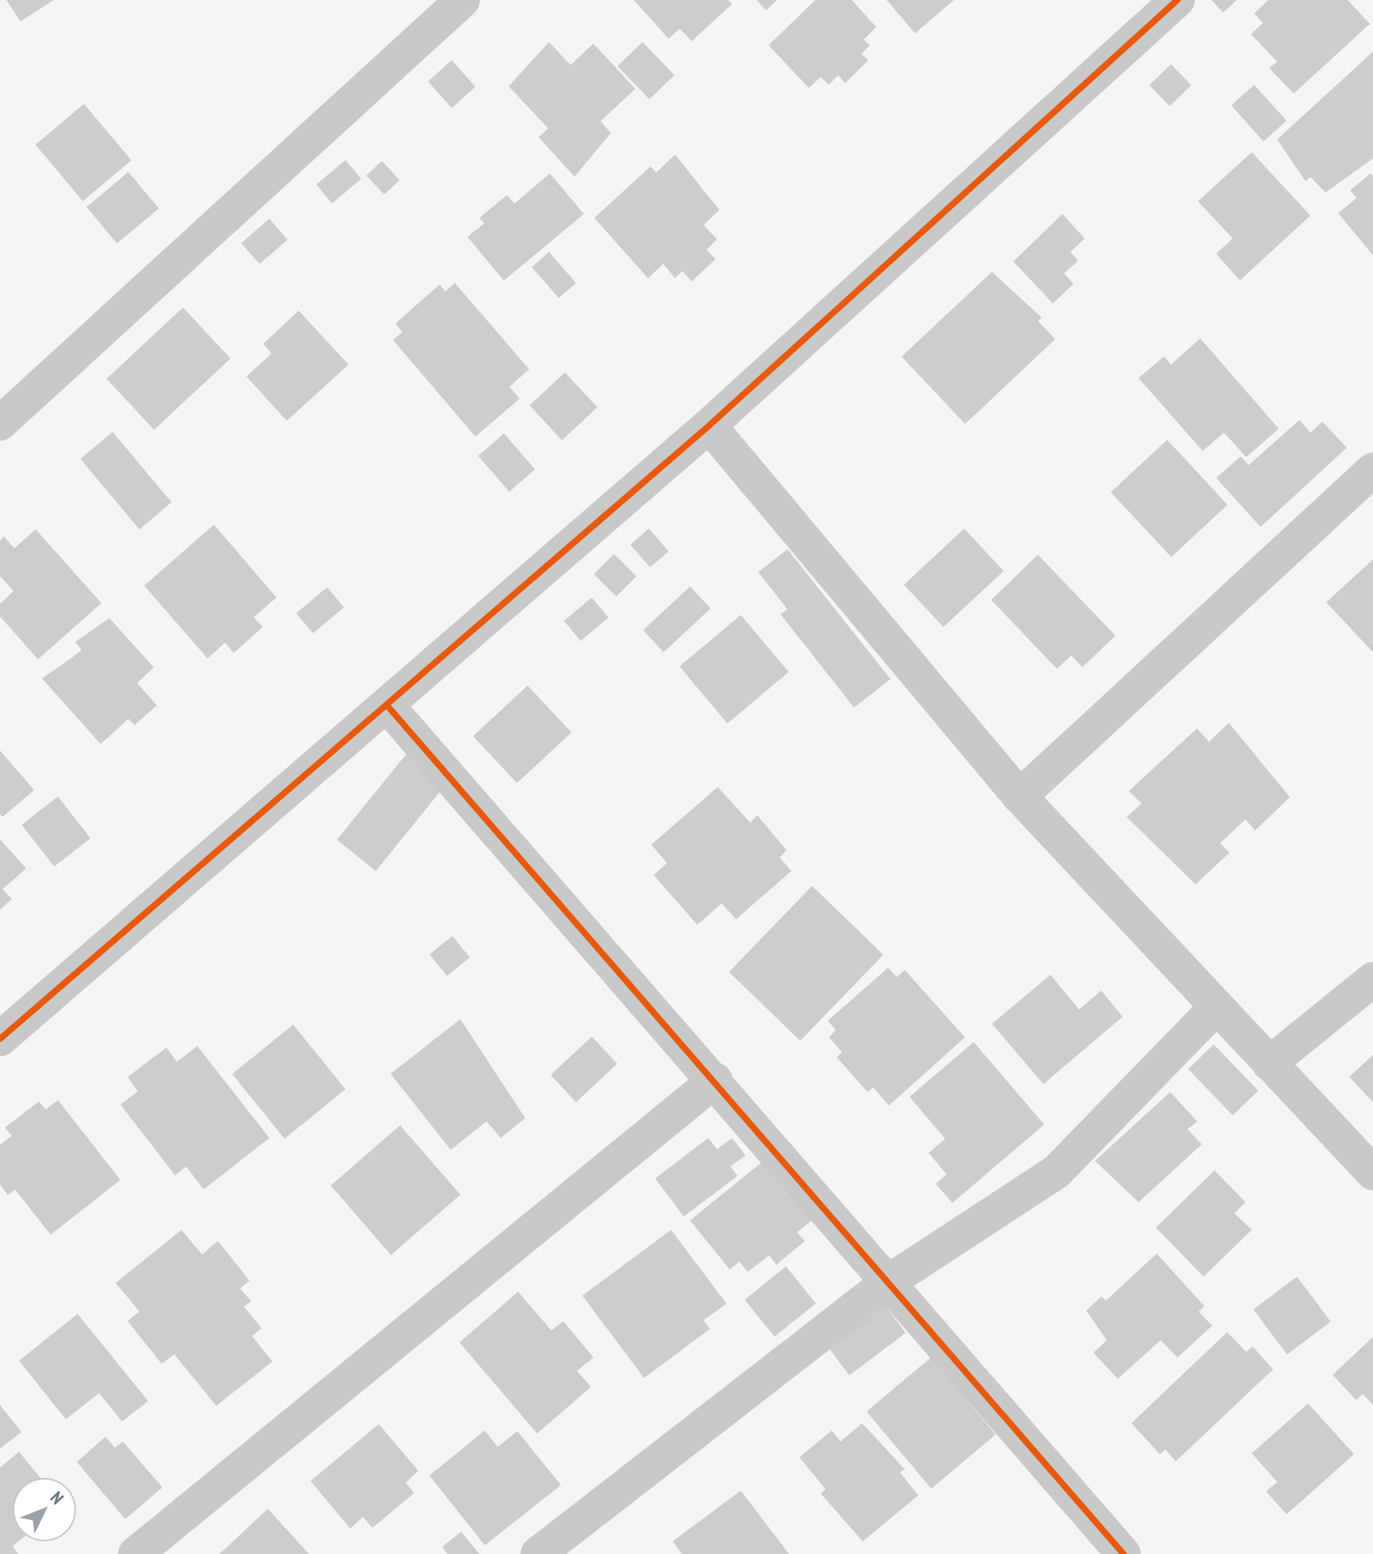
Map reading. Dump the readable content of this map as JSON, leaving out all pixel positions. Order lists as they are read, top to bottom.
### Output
{
  "north": "top right"
}
